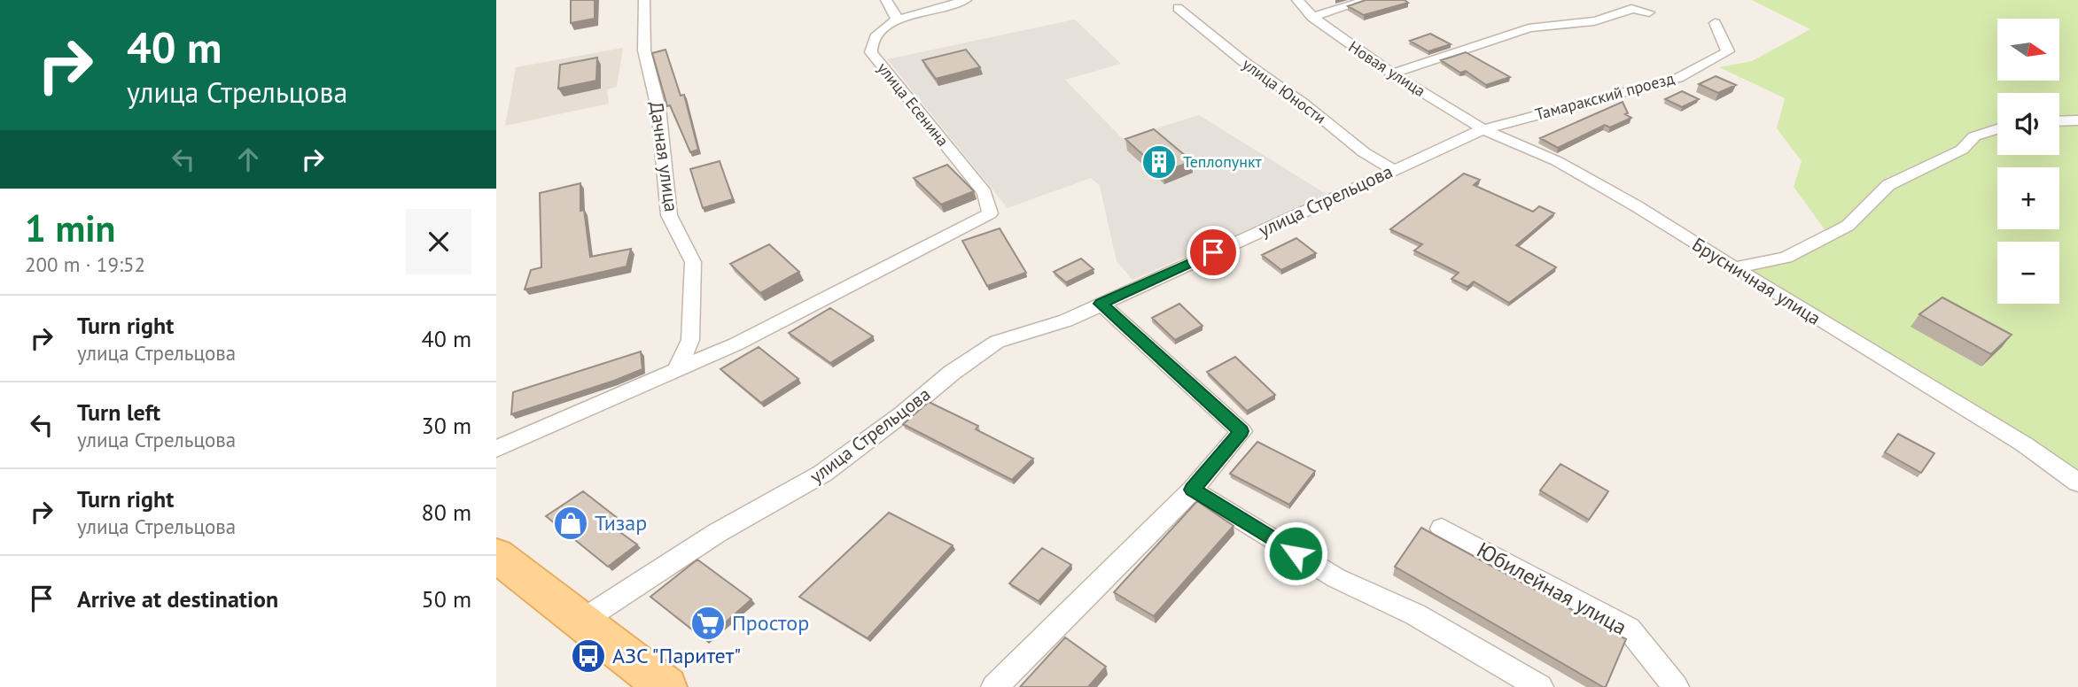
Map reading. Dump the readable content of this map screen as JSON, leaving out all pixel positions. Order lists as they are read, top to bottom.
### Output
{
  "streets": {
    "street": [
      "Новая улица",
      "улица Юности",
      "Тамаракский проезд",
      "улица Есенина",
      "Дачная улица",
      "улица Стрельцова",
      "Брусничная улица",
      "Юбилейная улица"
    ]
  },
  "crossings": [
    ["Новая улица", "Тамаракский проезд"],
    ["Новая улица", "улица Стрельцова"],
    ["Новая улица", "Брусничная улица"],
    ["улица Юности", "улица Стрельцова"],
    ["Тамаракский проезд", "улица Стрельцова"],
    ["Тамаракский проезд", "Брусничная улица"],
    ["улица Есенина", "Дачная улица"],
    ["улица Стрельцова", "Брусничная улица"]
  ],
  "places": {
    "building": ["Теплопункт"],
    "shop": ["Тизар"],
    "supermarket": ["Простор"],
    "bus stop": ["АЗС \"Паритет\""]
  },
  "north": "right",
  "page": {
    "turn": ["40 m", "улица Стрельцова"],
    "map_buttons": ["+", "−"],
    "heading": ["1 min", "200 m · 19:52"],
    "list": [
      {
        "name": "Turn right",
        "note": "улица Стрельцова",
        "value": "40 m"
      },
      {
        "name": "Turn left",
        "note": "улица Стрельцова",
        "value": "30 m"
      },
      {
        "name": "Turn right",
        "note": "улица Стрельцова",
        "value": "80 m"
      },
      {
        "name": "Arrive at destination",
        "value": "50 m"
      }
    ]
  }
}
